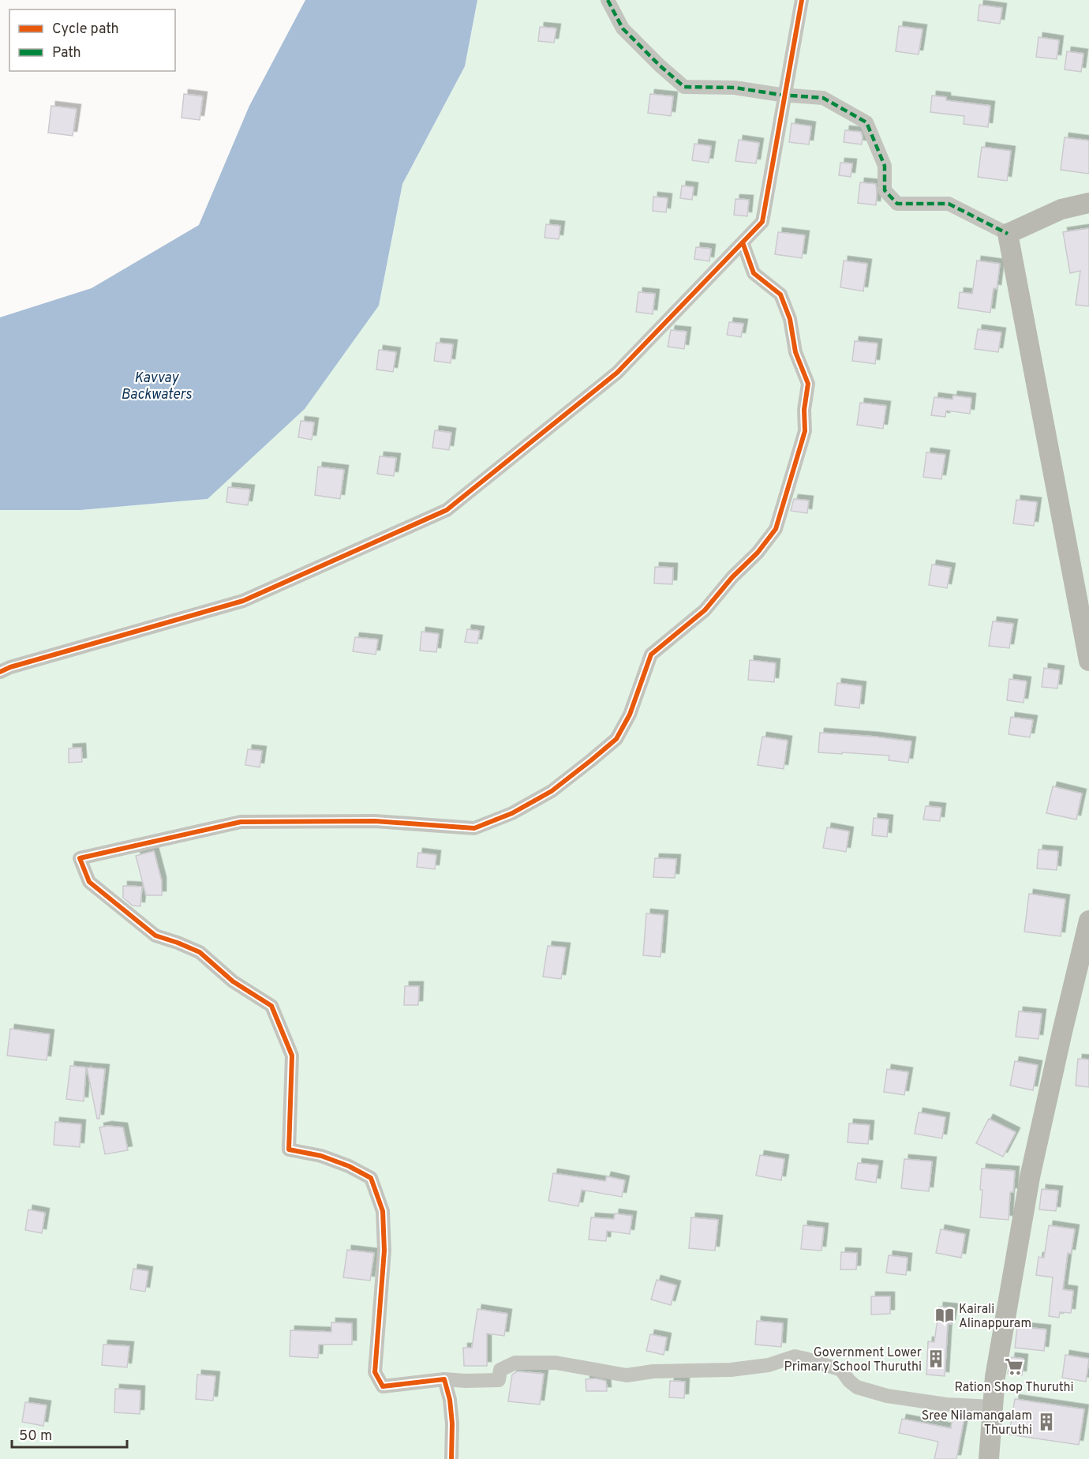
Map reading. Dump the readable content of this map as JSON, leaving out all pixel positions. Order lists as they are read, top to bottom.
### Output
{
  "water": ["Kavvay Backwaters"],
  "places": {
    "library": ["Kairali Alinappuram"],
    "building": ["Government Lower Primary School Thuruthi", "Sree Nilamangalam Thuruthi"],
    "supermarket": ["Ration Shop Thuruthi"]
  },
  "legend": ["Cycle path", "Path"],
  "scale_bar": "50 m"
}
